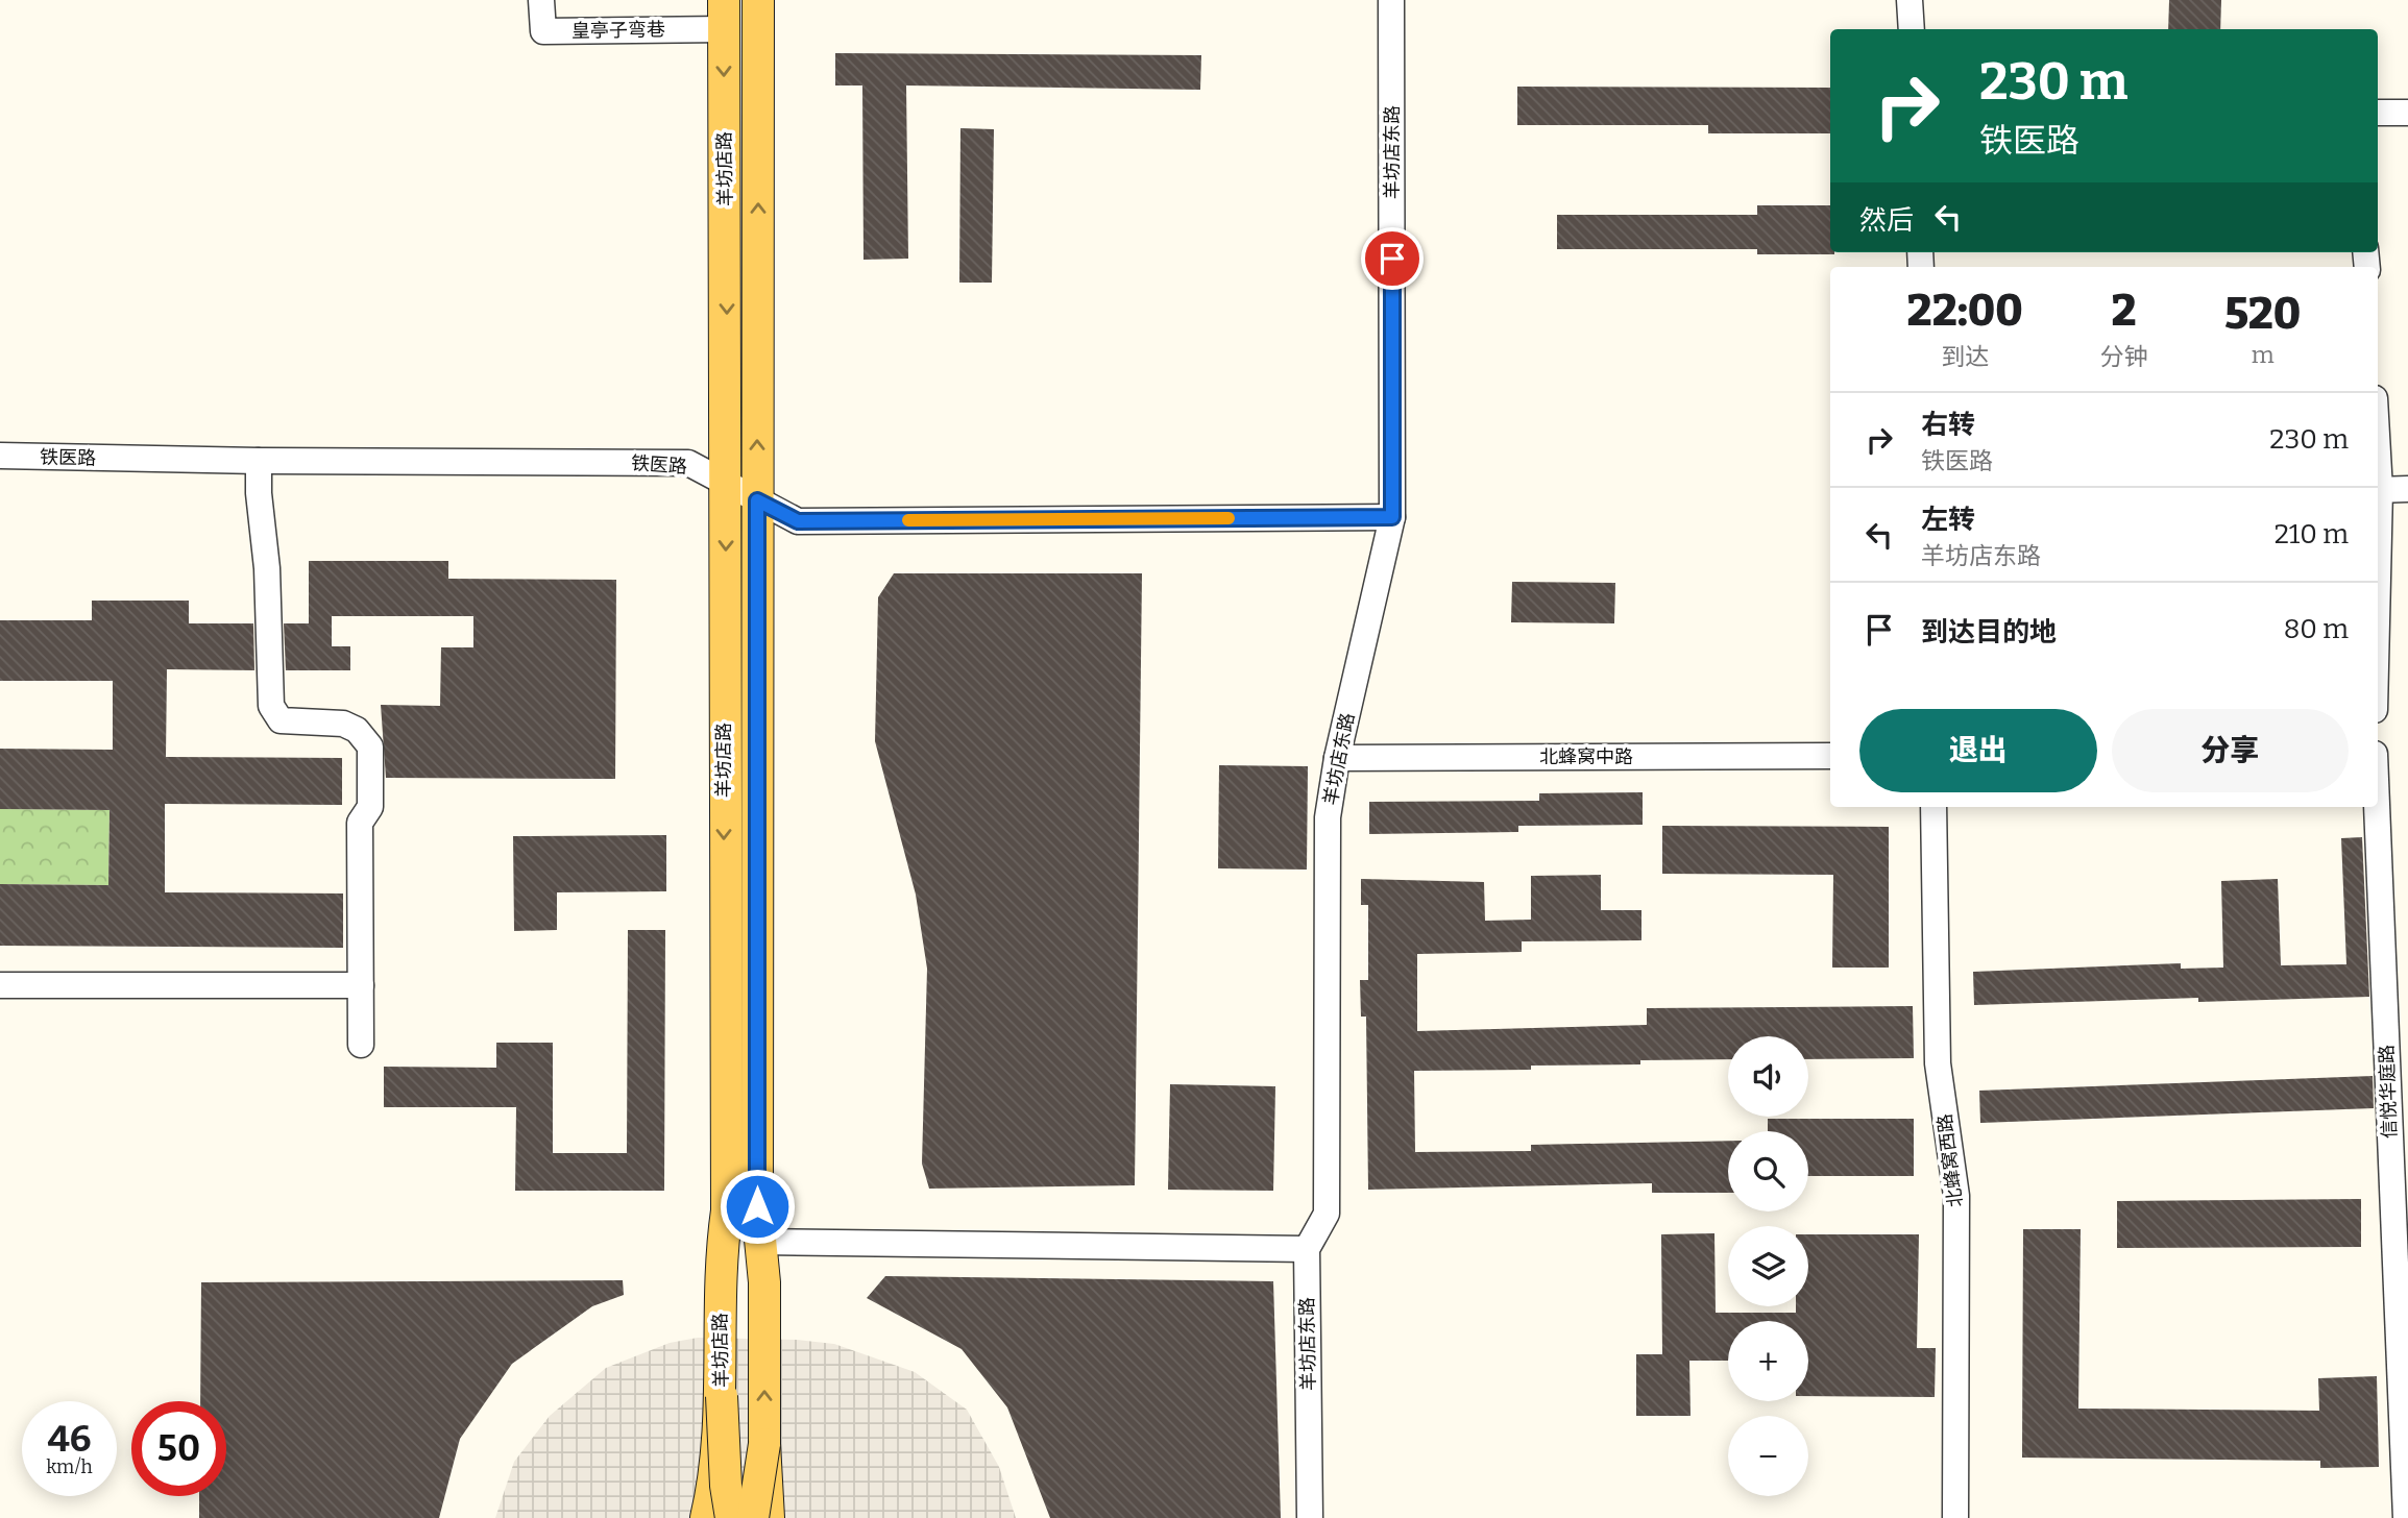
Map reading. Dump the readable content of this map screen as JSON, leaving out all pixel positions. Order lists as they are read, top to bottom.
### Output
{
  "streets": {
    "main road": ["羊坊店路"],
    "street": [
      "皇亭子弯巷",
      "羊坊店东路",
      "铁医路",
      "北蜂窝中路",
      "信悦华庭路",
      "北蜂窝西路"
    ]
  },
  "crossings": [
    ["皇亭子弯巷", "羊坊店路"],
    ["羊坊店东路", "铁医路"],
    ["羊坊店东路", "北蜂窝中路"],
    ["羊坊店路", "铁医路"]
  ],
  "page": {
    "turn": ["230 m", "铁医路"],
    "then": "然后",
    "eta": [
      "22:00",
      "到达",
      "2",
      "分钟",
      "520",
      "m"
    ],
    "list": [
      {
        "name": "右转",
        "note": "铁医路",
        "value": "230 m"
      },
      {
        "name": "左转",
        "note": "羊坊店东路",
        "value": "210 m"
      },
      {
        "name": "到达目的地",
        "value": "80 m"
      }
    ],
    "buttons": ["退出", "分享"],
    "map_buttons": ["+", "−"],
    "speed": "46 km/h",
    "limit": "50"
  }
}
